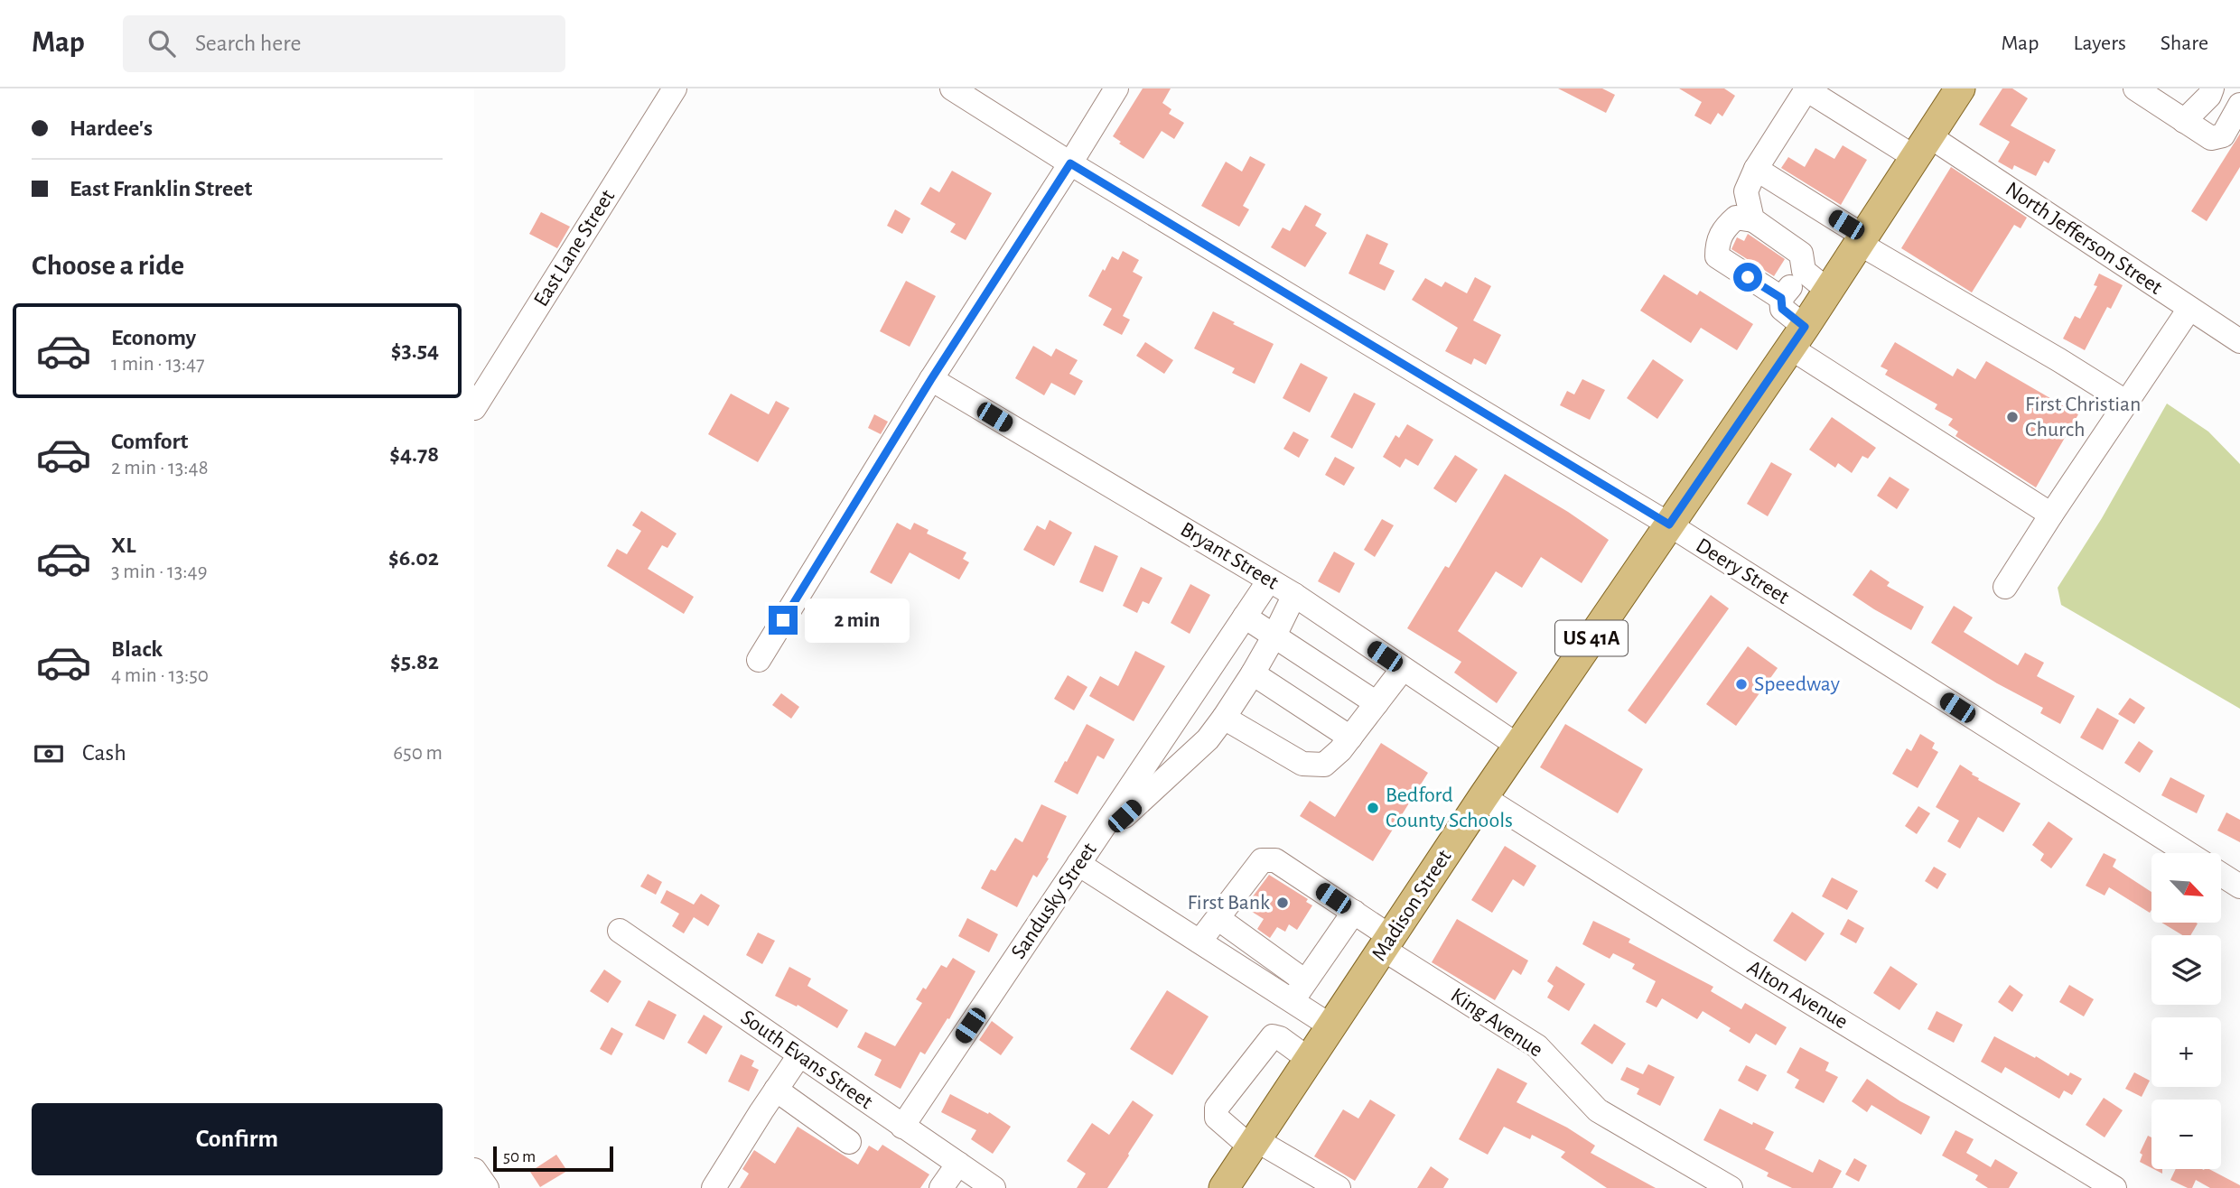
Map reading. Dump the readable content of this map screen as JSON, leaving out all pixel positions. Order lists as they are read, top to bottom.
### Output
{
  "streets": {
    "main road": ["US 41A", "Madison Street"],
    "street": [
      "North Jefferson Street",
      "East Lane Street",
      "Bryant Street",
      "Deery Street",
      "Sandusky Street",
      "Alton Avenue",
      "King Avenue",
      "South Evans Street"
    ]
  },
  "crossings": [
    ["North Jefferson Street", "Madison Street"],
    ["Bryant Street", "Sandusky Street"],
    ["Bryant Street", "Madison Street"],
    ["Deery Street", "Madison Street"],
    ["Sandusky Street", "South Evans Street"],
    ["Madison Street", "Alton Avenue"],
    ["Madison Street", "King Avenue"]
  ],
  "places": [
    "First Christian Church",
    "Speedway",
    "Bedford County Schools",
    "First Bank"
  ],
  "scale_bar": "50 m",
  "north": "bottom right",
  "page": {
    "header": "Map",
    "search": "Search here",
    "nav": ["Map", "Layers", "Share"],
    "banner": ["Hardee's", "East Franklin Street"],
    "heading": "Choose a ride",
    "list": [
      {
        "name": "Economy",
        "note": "1 min · 13:47",
        "value": "$3.54"
      },
      {
        "name": "Comfort",
        "note": "2 min · 13:48",
        "value": "$4.78"
      },
      {
        "name": "XL",
        "note": "3 min · 13:49",
        "value": "$6.02"
      },
      {
        "name": "Black",
        "note": "4 min · 13:50",
        "value": "$5.82"
      }
    ],
    "bubble": "2 min",
    "pay": ["Cash", "650 m"],
    "map_buttons": ["+", "−"],
    "buttons": "Confirm",
    "scale": "50 m"
  }
}
